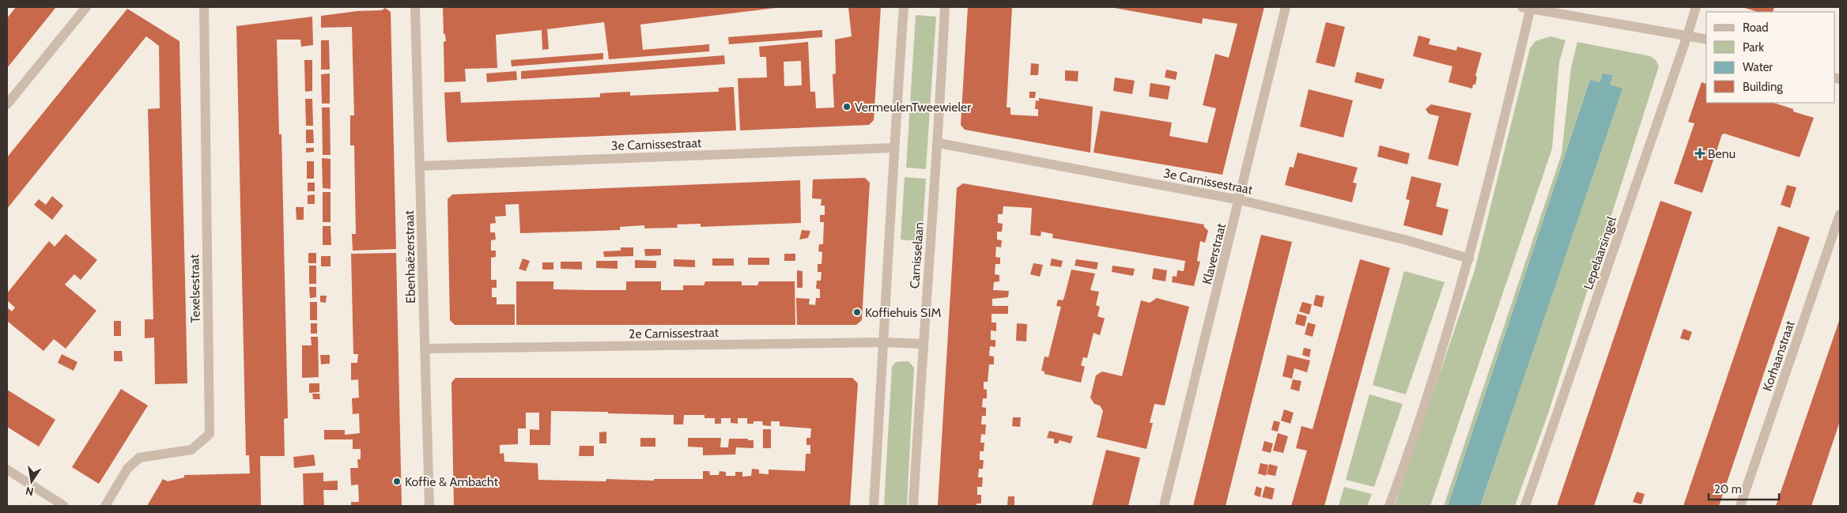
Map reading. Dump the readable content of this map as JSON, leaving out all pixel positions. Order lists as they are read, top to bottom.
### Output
{
  "streets": {
    "street": [
      "3e Carnissestraat",
      "Lepelaarsingel",
      "Klaverstraat",
      "Carnisselaan",
      "Ebenhaëzerstraat",
      "Texelsestraat",
      "2e Carnissestraat",
      "Korhaanstraat"
    ]
  },
  "crossings": [
    ["3e Carnissestraat", "Klaverstraat"],
    ["3e Carnissestraat", "Carnisselaan"],
    ["3e Carnissestraat", "Ebenhaëzerstraat"],
    ["Carnisselaan", "2e Carnissestraat"],
    ["Ebenhaëzerstraat", "2e Carnissestraat"]
  ],
  "places": {
    "other": ["VermeulenTweewieler", "Koffiehuis SIM", "Koffie & Ambacht"],
    "health": ["Benu"]
  },
  "legend": [
    "Road",
    "Park",
    "Water",
    "Building"
  ],
  "scale_bar": "20 m",
  "north": "bottom"
}
